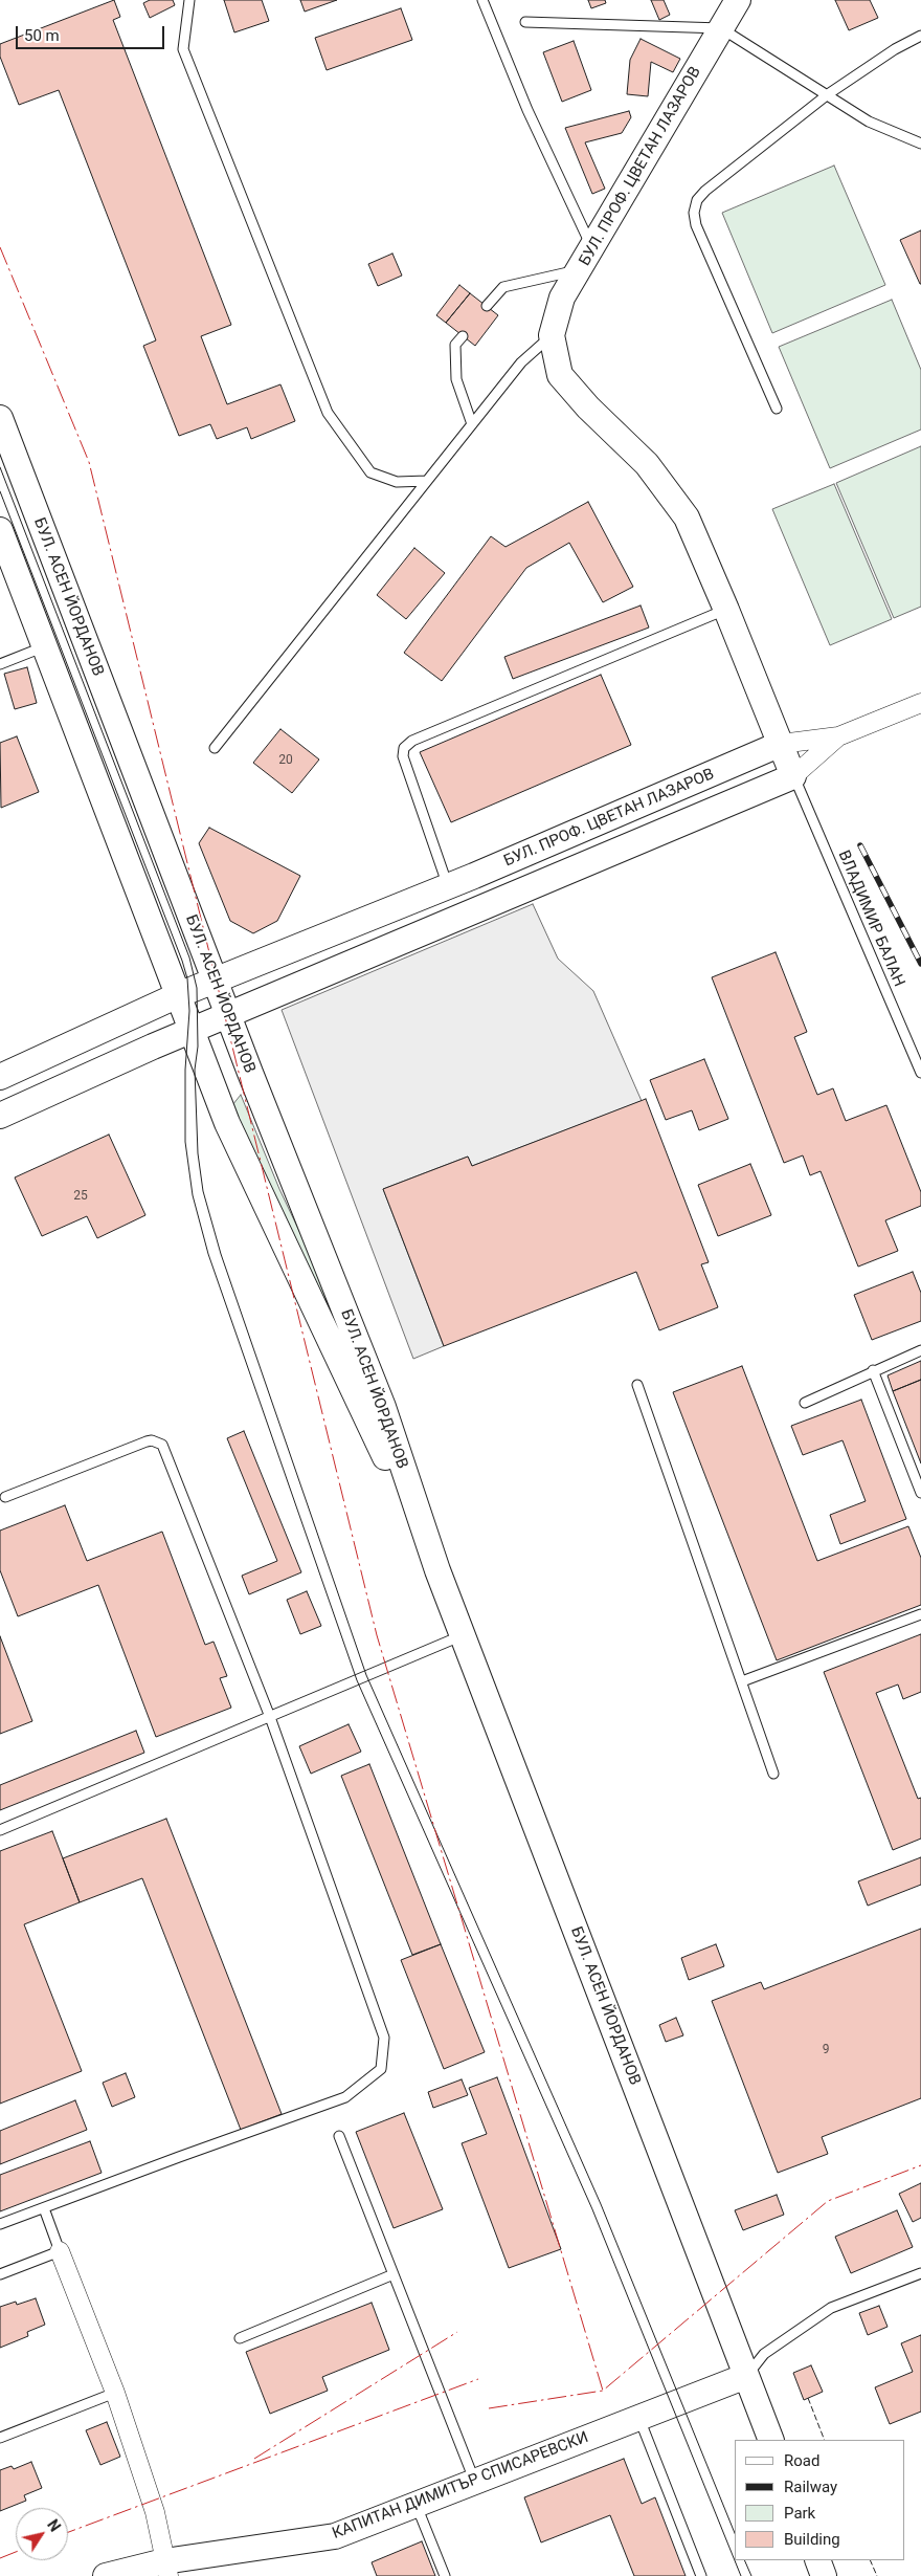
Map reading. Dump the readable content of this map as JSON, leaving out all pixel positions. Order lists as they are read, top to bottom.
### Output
{
  "streets": {
    "main road": ["БУЛ. ПРОФ. ЦВЕТАН ЛАЗАРОВ", "БУЛ. АСЕН ЙОРДАНОВ", "КАПИТАН ДИМИТЪР СПИСАРЕВСКИ"],
    "lane": ["ВЛАДИМИР БАЛАН"]
  },
  "crossings": [
    ["БУЛ. ПРОФ. ЦВЕТАН ЛАЗАРОВ", "БУЛ. АСЕН ЙОРДАНОВ"],
    ["БУЛ. АСЕН ЙОРДАНОВ", "КАПИТАН ДИМИТЪР СПИСАРЕВСКИ"]
  ],
  "house_numbers": ["20", "25", "9"],
  "legend": [
    "Road",
    "Railway",
    "Park",
    "Building"
  ],
  "scale_bar": "50 m",
  "north": "top right"
}
